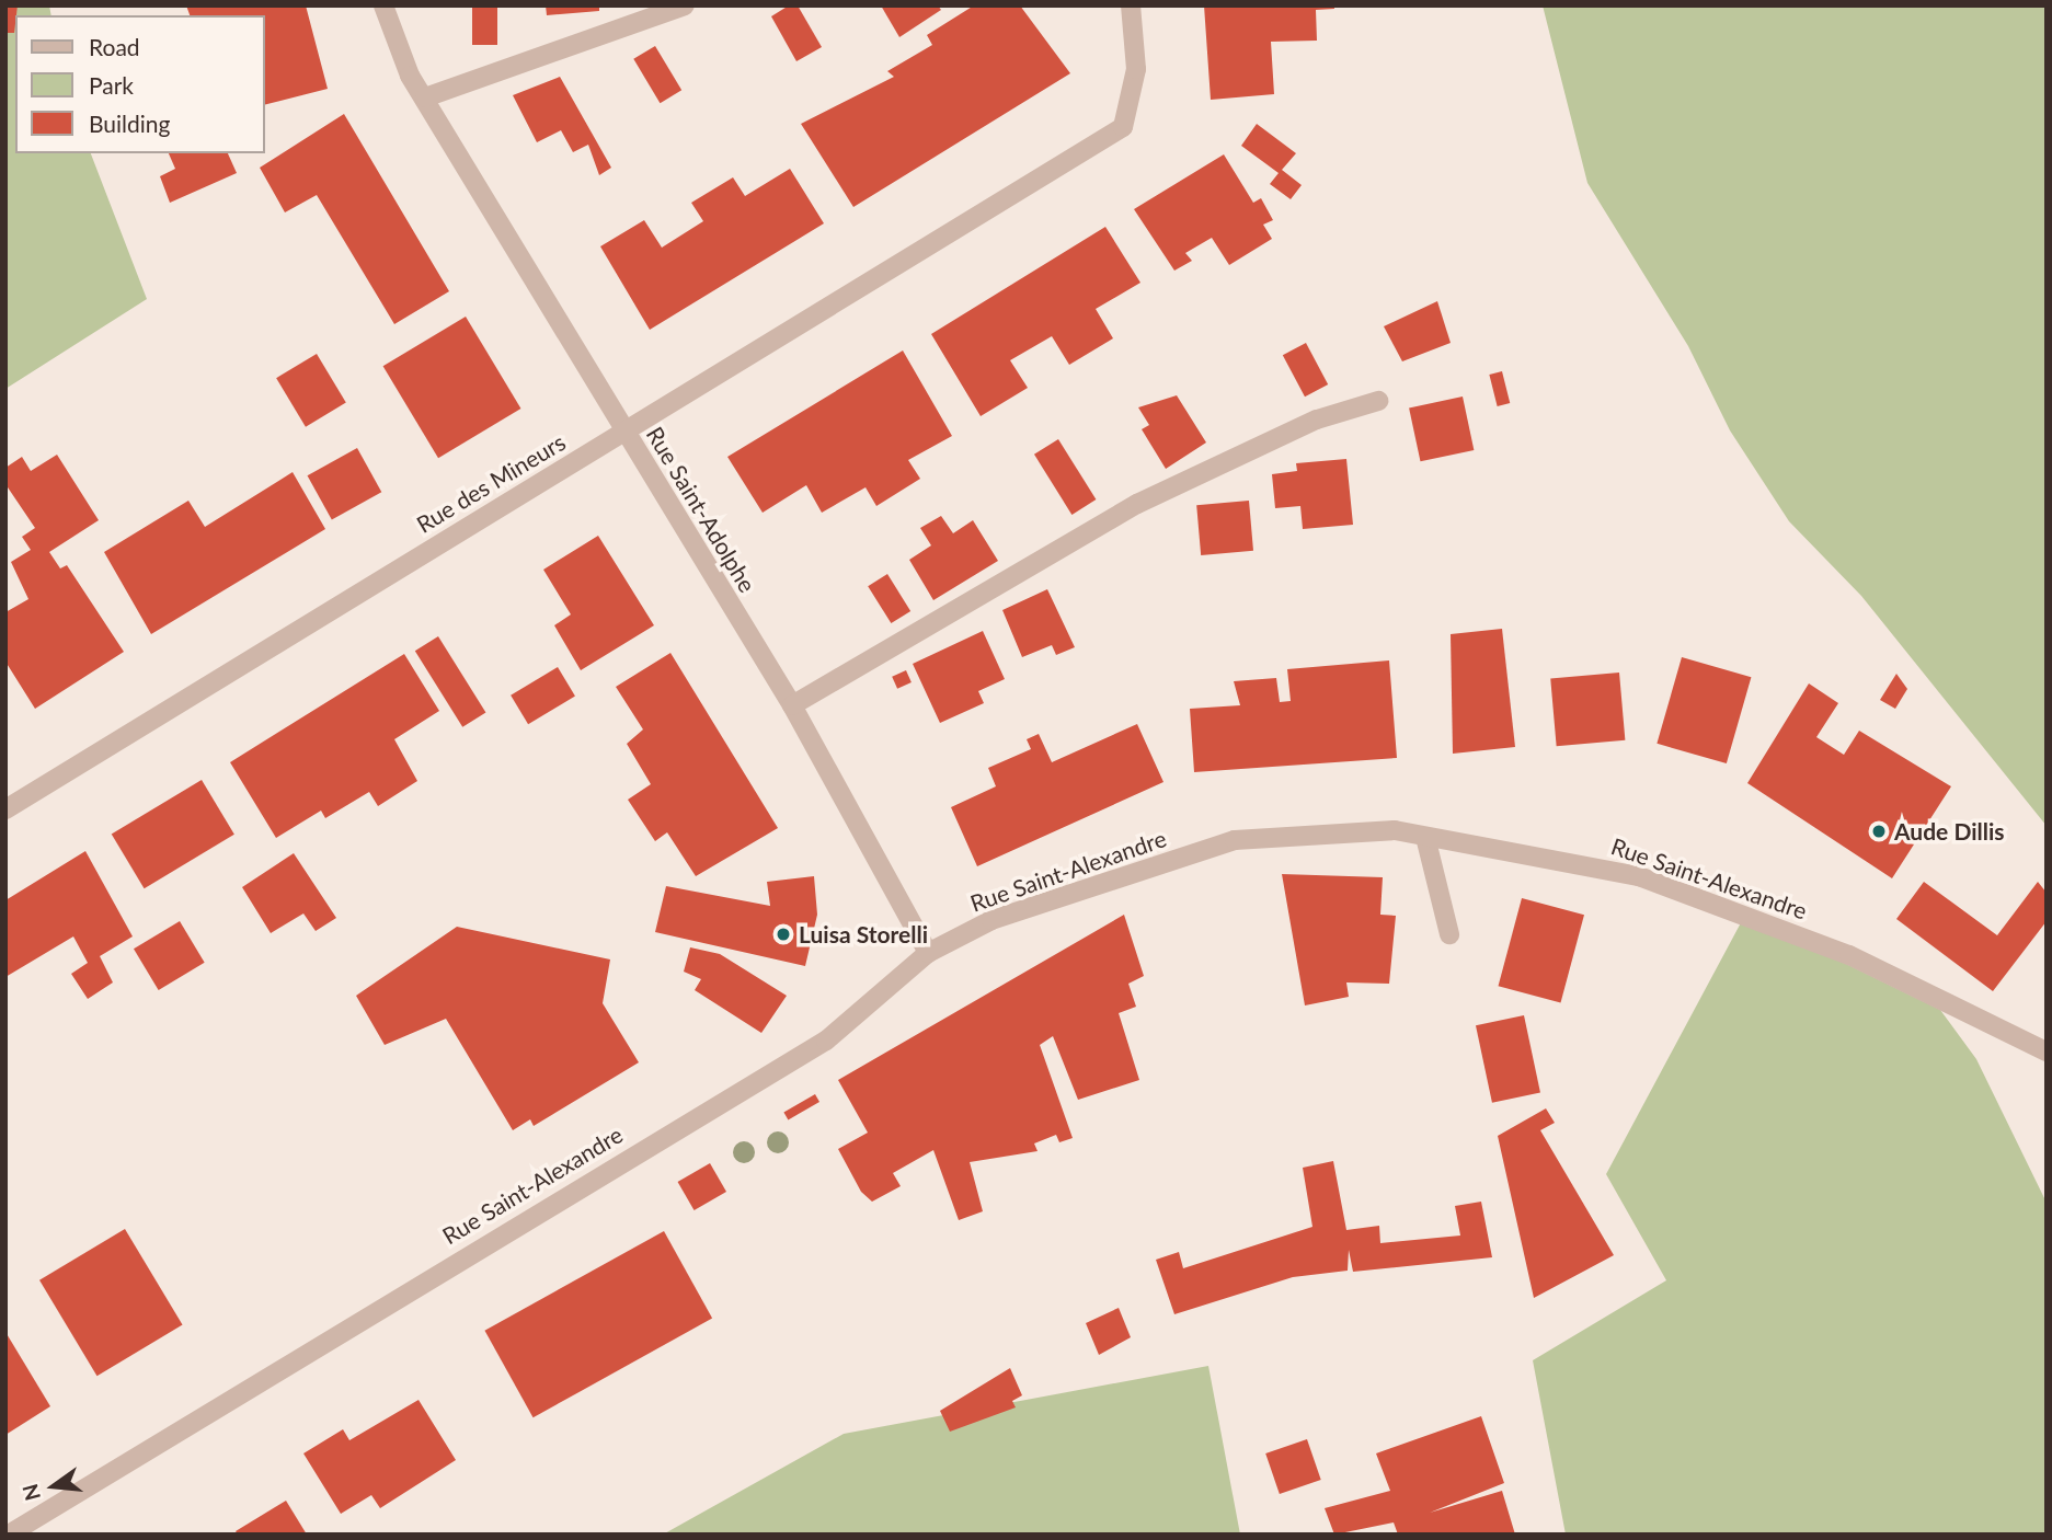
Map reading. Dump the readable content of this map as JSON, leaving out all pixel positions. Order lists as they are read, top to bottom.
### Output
{
  "streets": {
    "street": ["Rue des Mineurs", "Rue Saint-Adolphe", "Rue Saint-Alexandre"]
  },
  "crossings": [
    ["Rue des Mineurs", "Rue Saint-Adolphe"],
    ["Rue Saint-Adolphe", "Rue Saint-Alexandre"]
  ],
  "places": ["Aude Dillis", "Luisa Storelli"],
  "legend": ["Road", "Park", "Building"],
  "north": "left"
}
